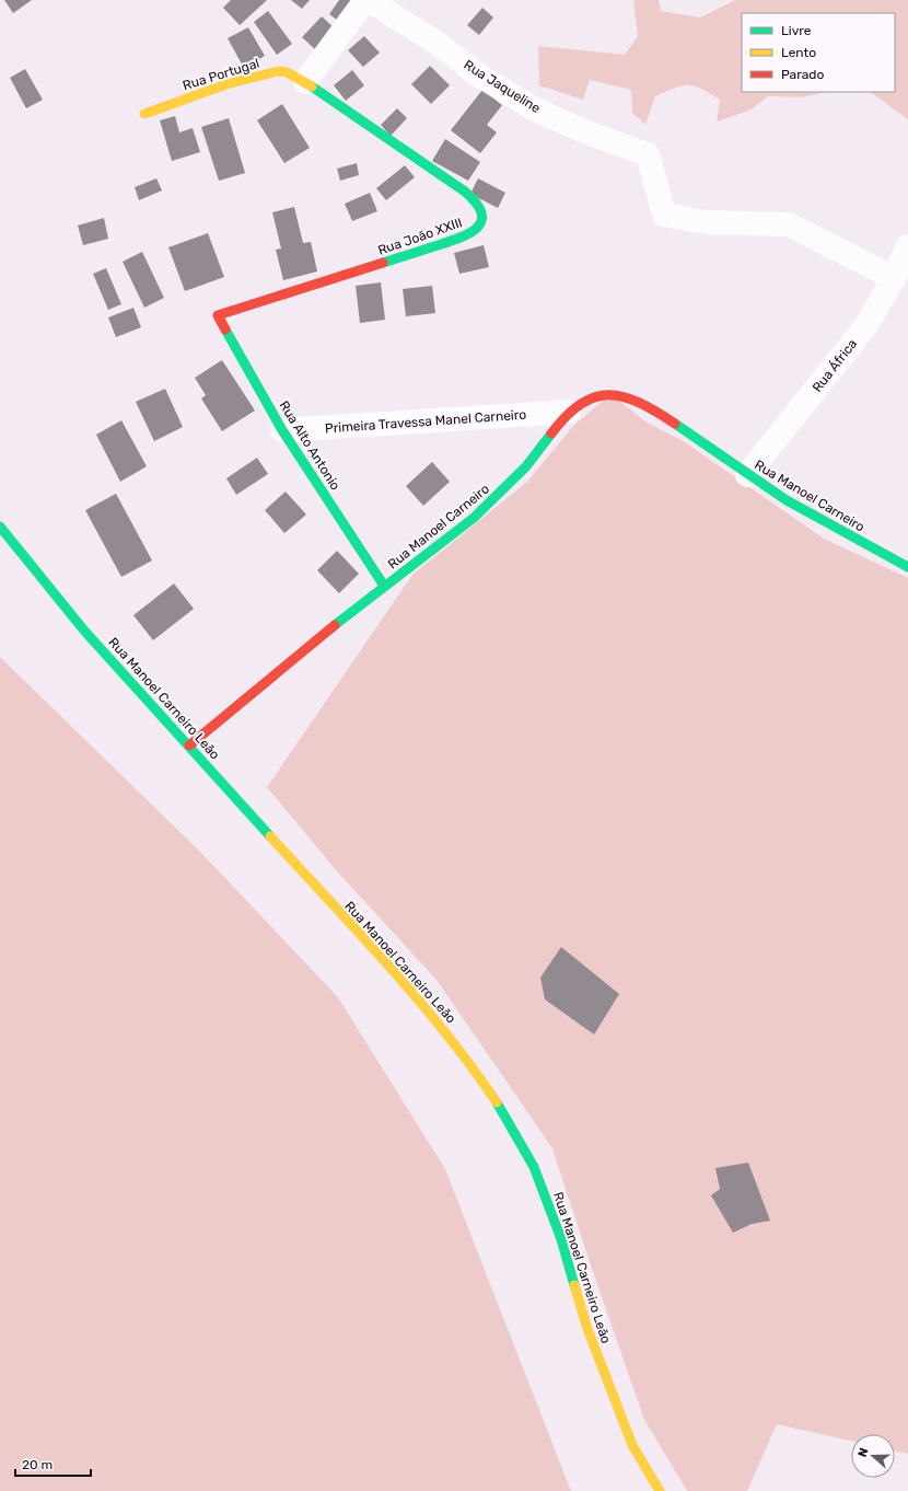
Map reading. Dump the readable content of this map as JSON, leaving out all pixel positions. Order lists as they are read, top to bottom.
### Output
{
  "streets": {
    "street": [
      "Rua Portugal",
      "Rua Jaqueline",
      "Rua João XXIII",
      "Rua África",
      "Primeira Travessa Manel Carneiro",
      "Rua Alto Antonio",
      "Rua Manoel Carneiro",
      "Rua Manoel Carneiro Leão"
    ]
  },
  "crossings": [
    ["Rua Portugal", "Rua Jaqueline"],
    ["Rua Portugal", "Rua João XXIII"],
    ["Rua Jaqueline", "Rua João XXIII"],
    ["Rua Jaqueline", "Rua África"],
    ["Rua João XXIII", "Rua Alto Antonio"],
    ["Rua África", "Rua Manoel Carneiro"],
    ["Primeira Travessa Manel Carneiro", "Rua Alto Antonio"],
    ["Primeira Travessa Manel Carneiro", "Rua Manoel Carneiro"],
    ["Rua Alto Antonio", "Rua Manoel Carneiro"],
    ["Rua Manoel Carneiro", "Rua Manoel Carneiro Leão"]
  ],
  "legend": ["Livre", "Lento", "Parado"],
  "scale_bar": "20 m",
  "north": "left"
}
